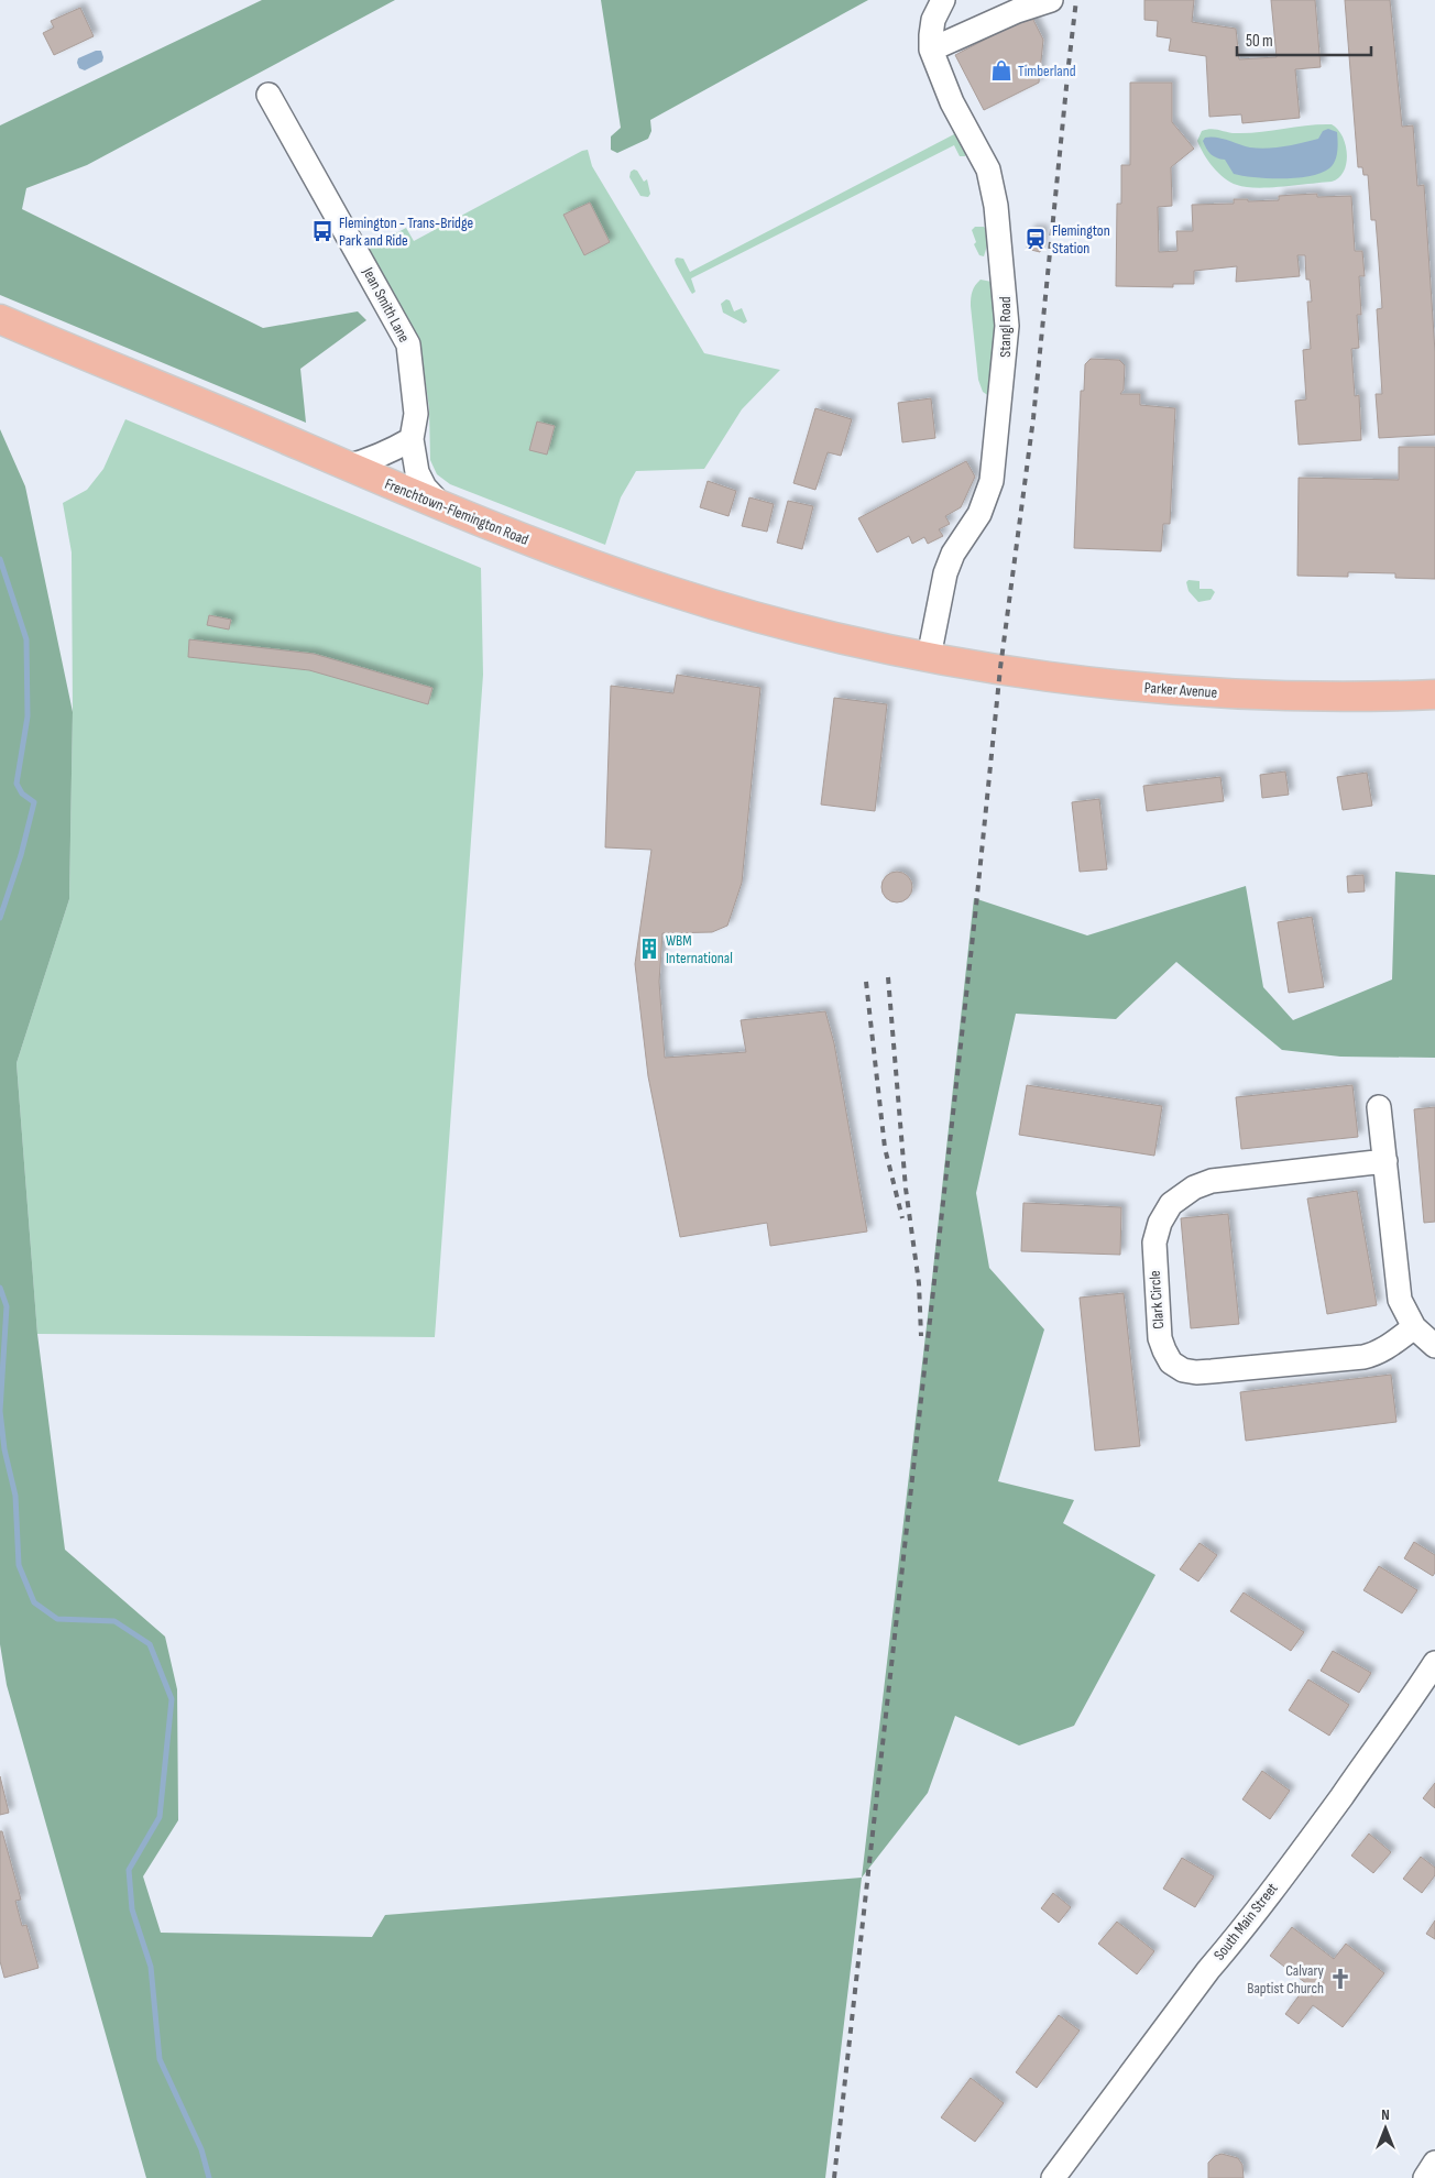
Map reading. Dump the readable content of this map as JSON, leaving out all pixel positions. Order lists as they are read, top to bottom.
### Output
{
  "streets": {
    "main road": ["Frenchtown-Flemington Road", "Parker Avenue"],
    "street": [
      "Jean Smith Lane",
      "Stangl Road",
      "Clark Circle",
      "South Main Street"
    ]
  },
  "crossings": [
    ["Jean Smith Lane", "Frenchtown-Flemington Road"],
    ["Stangl Road", "Frenchtown-Flemington Road"],
    ["Stangl Road", "Parker Avenue"],
    ["Frenchtown-Flemington Road", "Parker Avenue"]
  ],
  "places": {
    "shop": ["Timberland"],
    "bus stop": ["Flemington - Trans-Bridge Park and Ride"],
    "station": ["Flemington Station"],
    "building": ["WBM International"],
    "church": ["Calvary Baptist Church"]
  },
  "scale_bar": "50 m",
  "north": "top"
}
